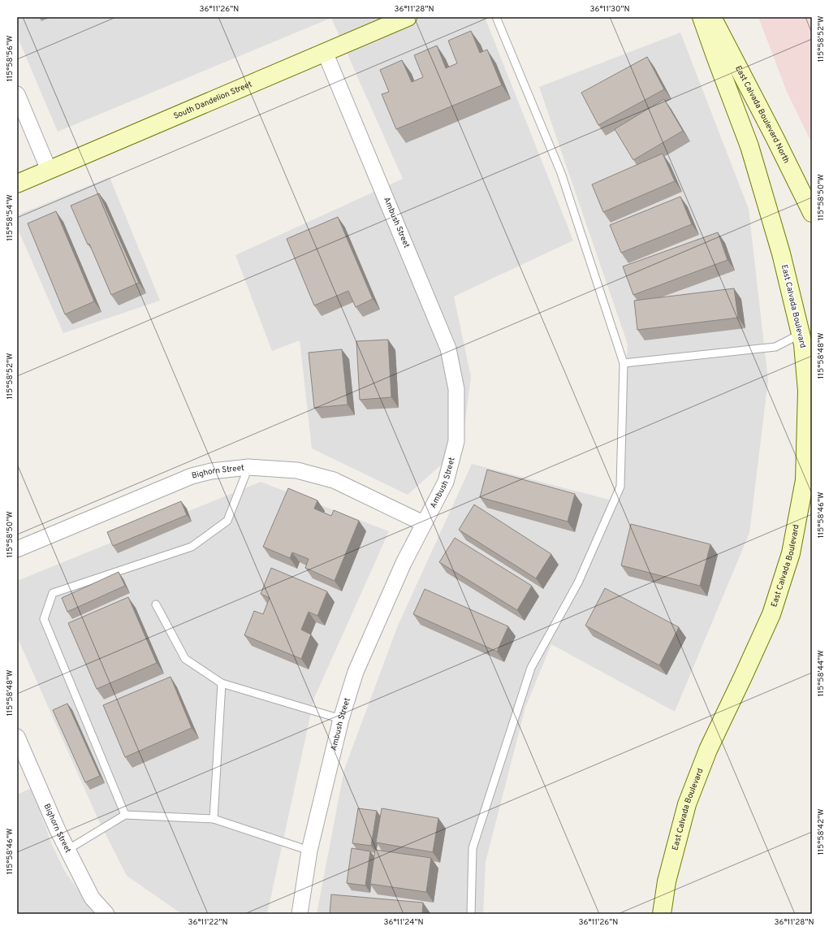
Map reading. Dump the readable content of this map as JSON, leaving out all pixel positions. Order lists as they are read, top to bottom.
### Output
{
  "streets": {
    "main road": ["South Dandelion Street", "East Calvada Boulevard North", "East Calvada Boulevard"],
    "street": ["Ambush Street", "Bighorn Street"]
  },
  "crossings": [
    ["South Dandelion Street", "Ambush Street"],
    ["Ambush Street", "Bighorn Street"]
  ],
  "coordinates": [
    "36°11'26\"N",
    "36°11'28\"N",
    "36°11'30\"N",
    "115°58'52\"W",
    "115°58'56\"W",
    "115°58'50\"W",
    "115°58'54\"W",
    "115°58'48\"W",
    "115°58'46\"W",
    "115°58'44\"W",
    "115°58'42\"W",
    "36°11'22\"N",
    "36°11'24\"N"
  ]
}
